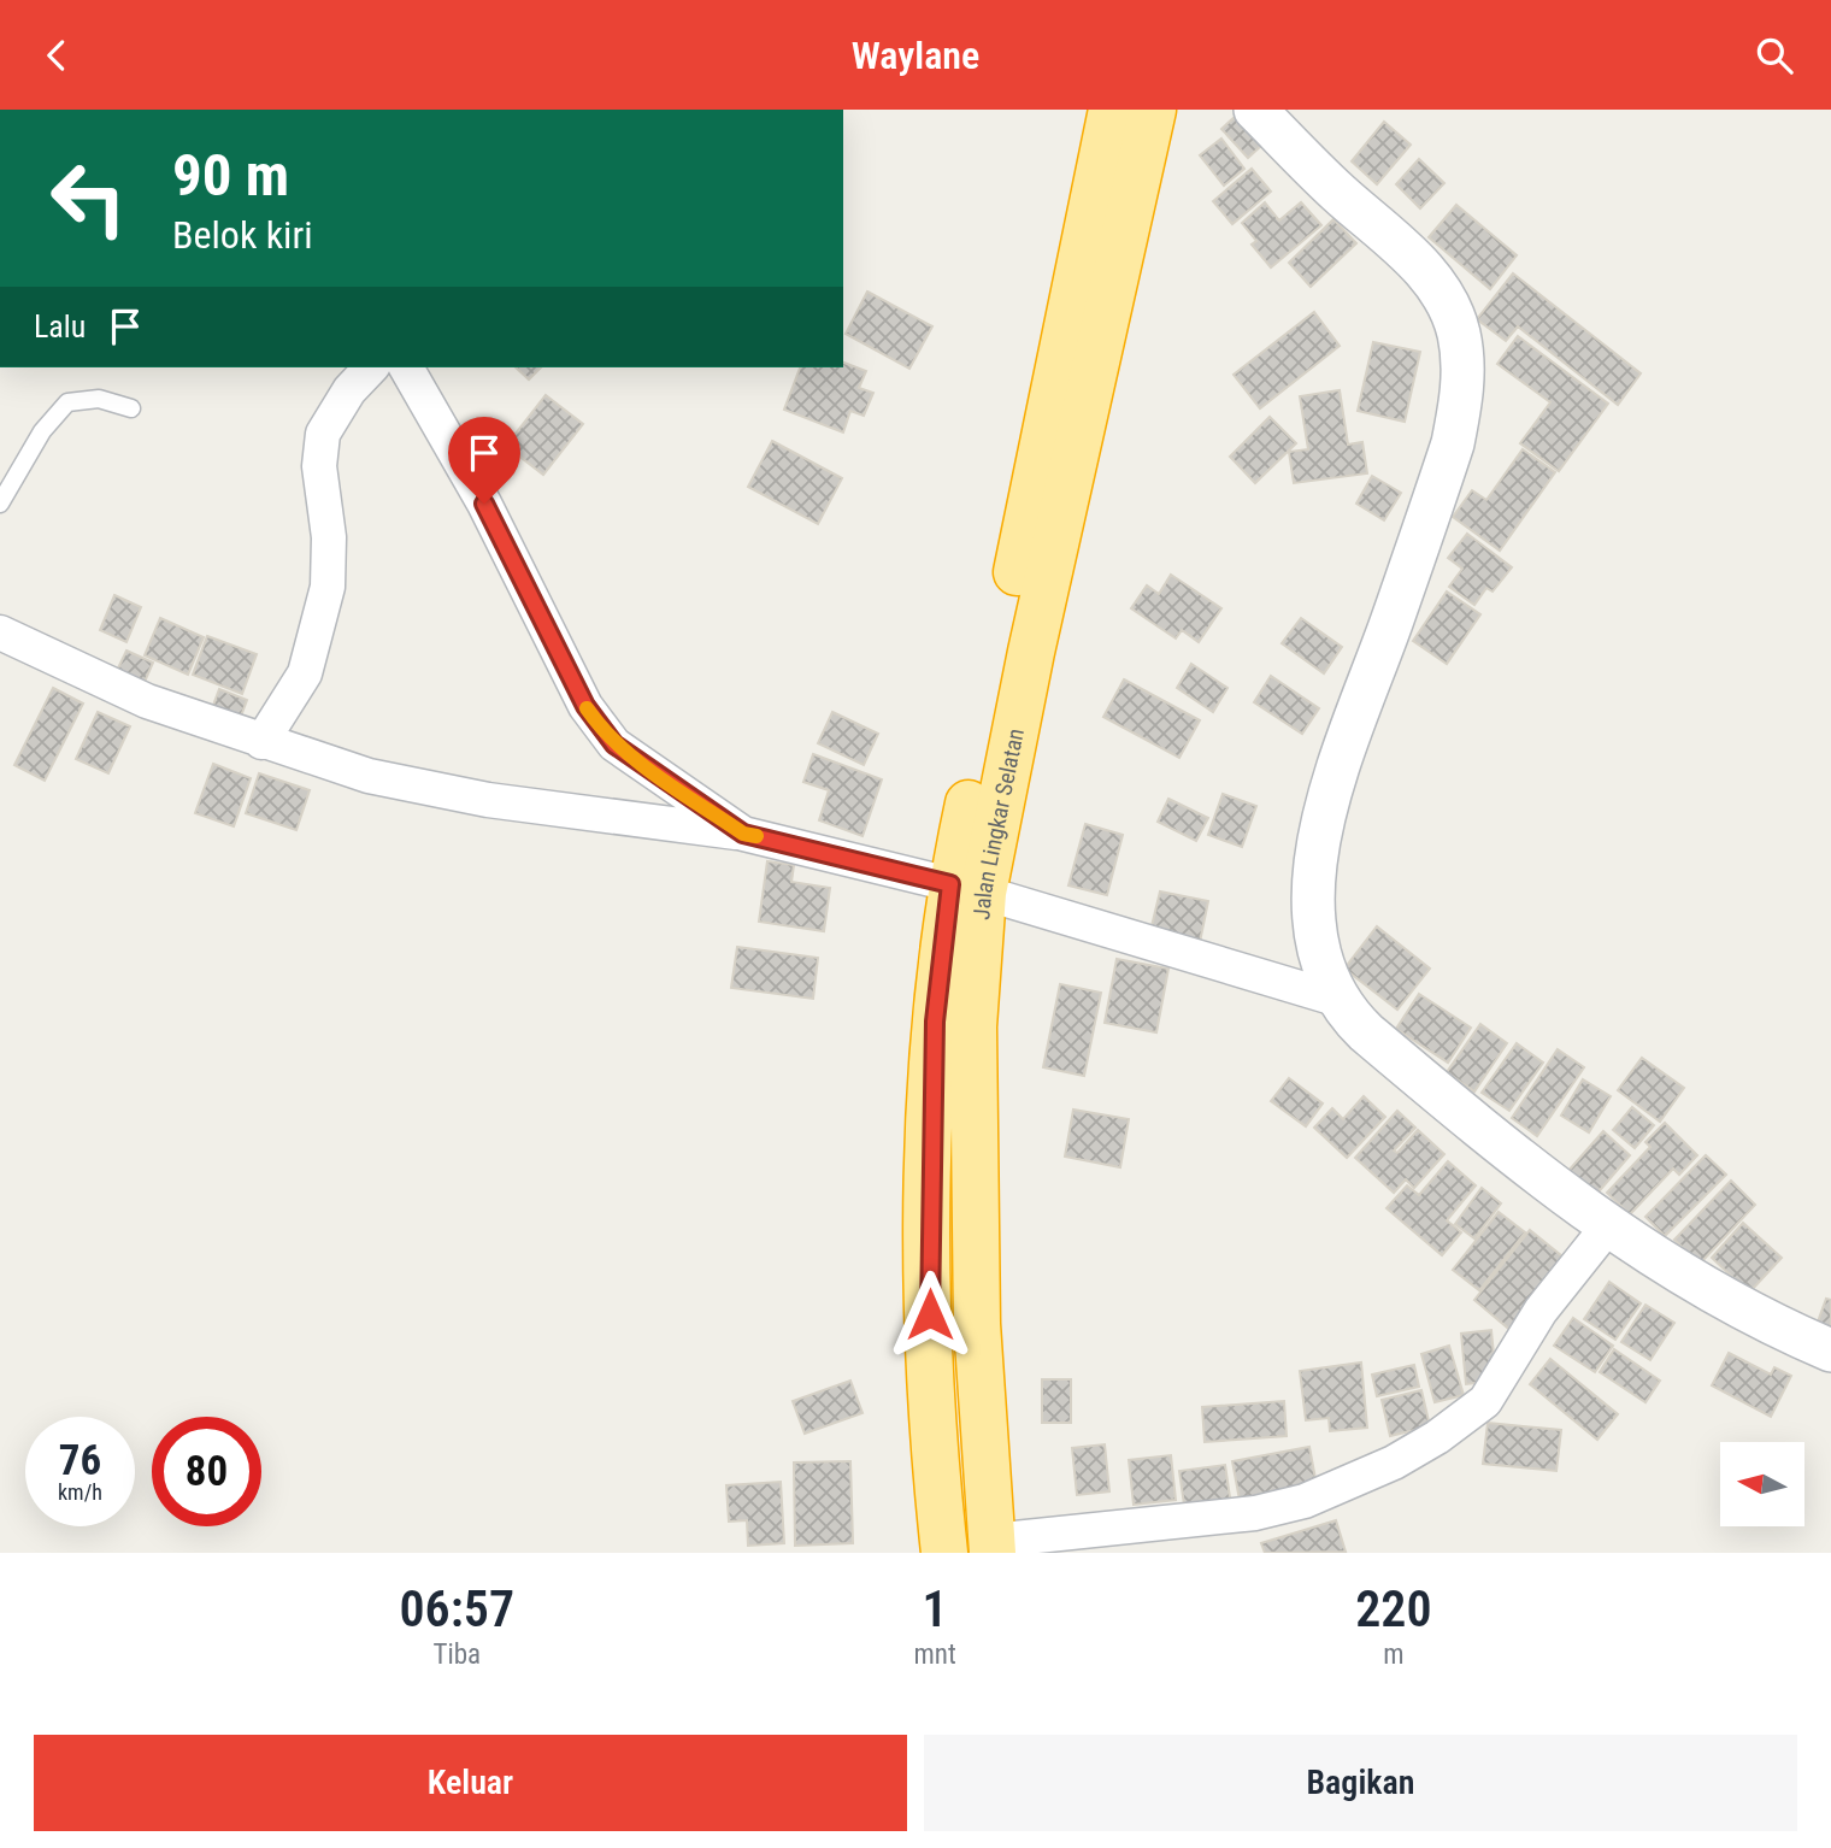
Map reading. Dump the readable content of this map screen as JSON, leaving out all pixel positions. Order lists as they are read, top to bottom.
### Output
{
  "streets": {
    "highway": ["Jalan Lingkar Selatan"]
  },
  "north": "left",
  "page": {
    "header": "Waylane",
    "turn": ["90 m", "Belok kiri"],
    "then": "Lalu",
    "speed": "76 km/h",
    "limit": "80",
    "eta": [
      "06:57",
      "Tiba",
      "1",
      "mnt",
      "220",
      "m"
    ],
    "buttons": ["Keluar", "Bagikan"]
  }
}
